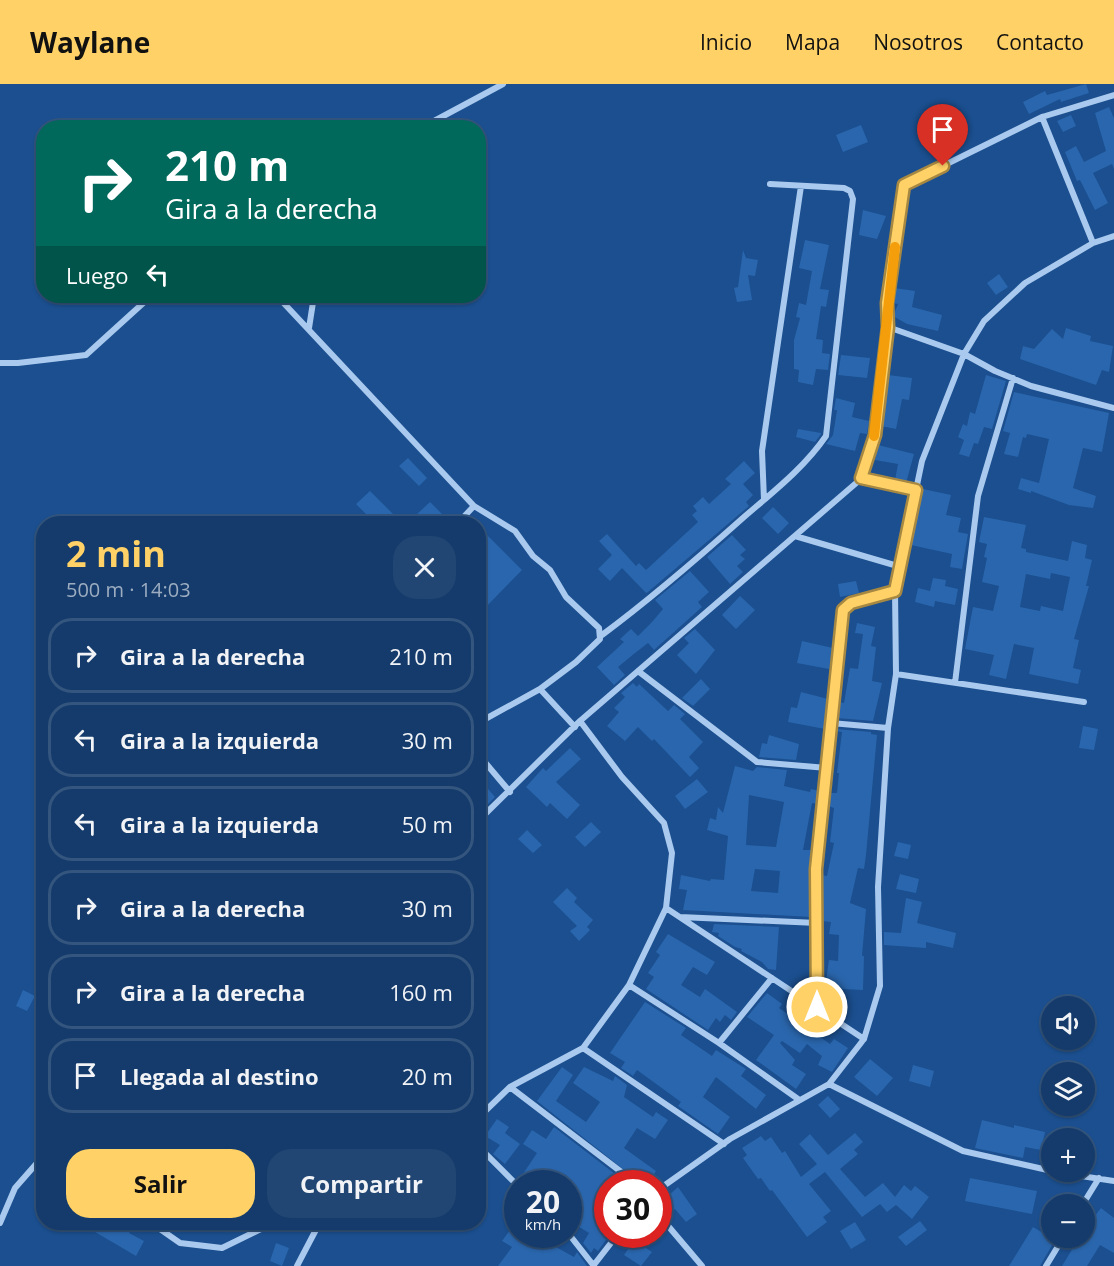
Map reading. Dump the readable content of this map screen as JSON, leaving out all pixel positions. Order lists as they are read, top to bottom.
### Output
{
  "page": {
    "header": "Waylane",
    "nav": [
      "Inicio",
      "Mapa",
      "Nosotros",
      "Contacto"
    ],
    "turn": ["210 m", "Gira a la derecha"],
    "then": "Luego",
    "heading": ["2 min", "500 m · 14:03"],
    "list": [
      {
        "name": "Gira a la derecha",
        "value": "210 m"
      },
      {
        "name": "Gira a la izquierda",
        "value": "30 m"
      },
      {
        "name": "Gira a la izquierda",
        "value": "50 m"
      },
      {
        "name": "Gira a la derecha",
        "value": "30 m"
      },
      {
        "name": "Gira a la derecha",
        "value": "160 m"
      },
      {
        "name": "Llegada al destino",
        "value": "20 m"
      }
    ],
    "map_buttons": ["+", "−"],
    "buttons": ["Salir", "Compartir"],
    "speed": "20 km/h",
    "limit": "30"
  }
}
